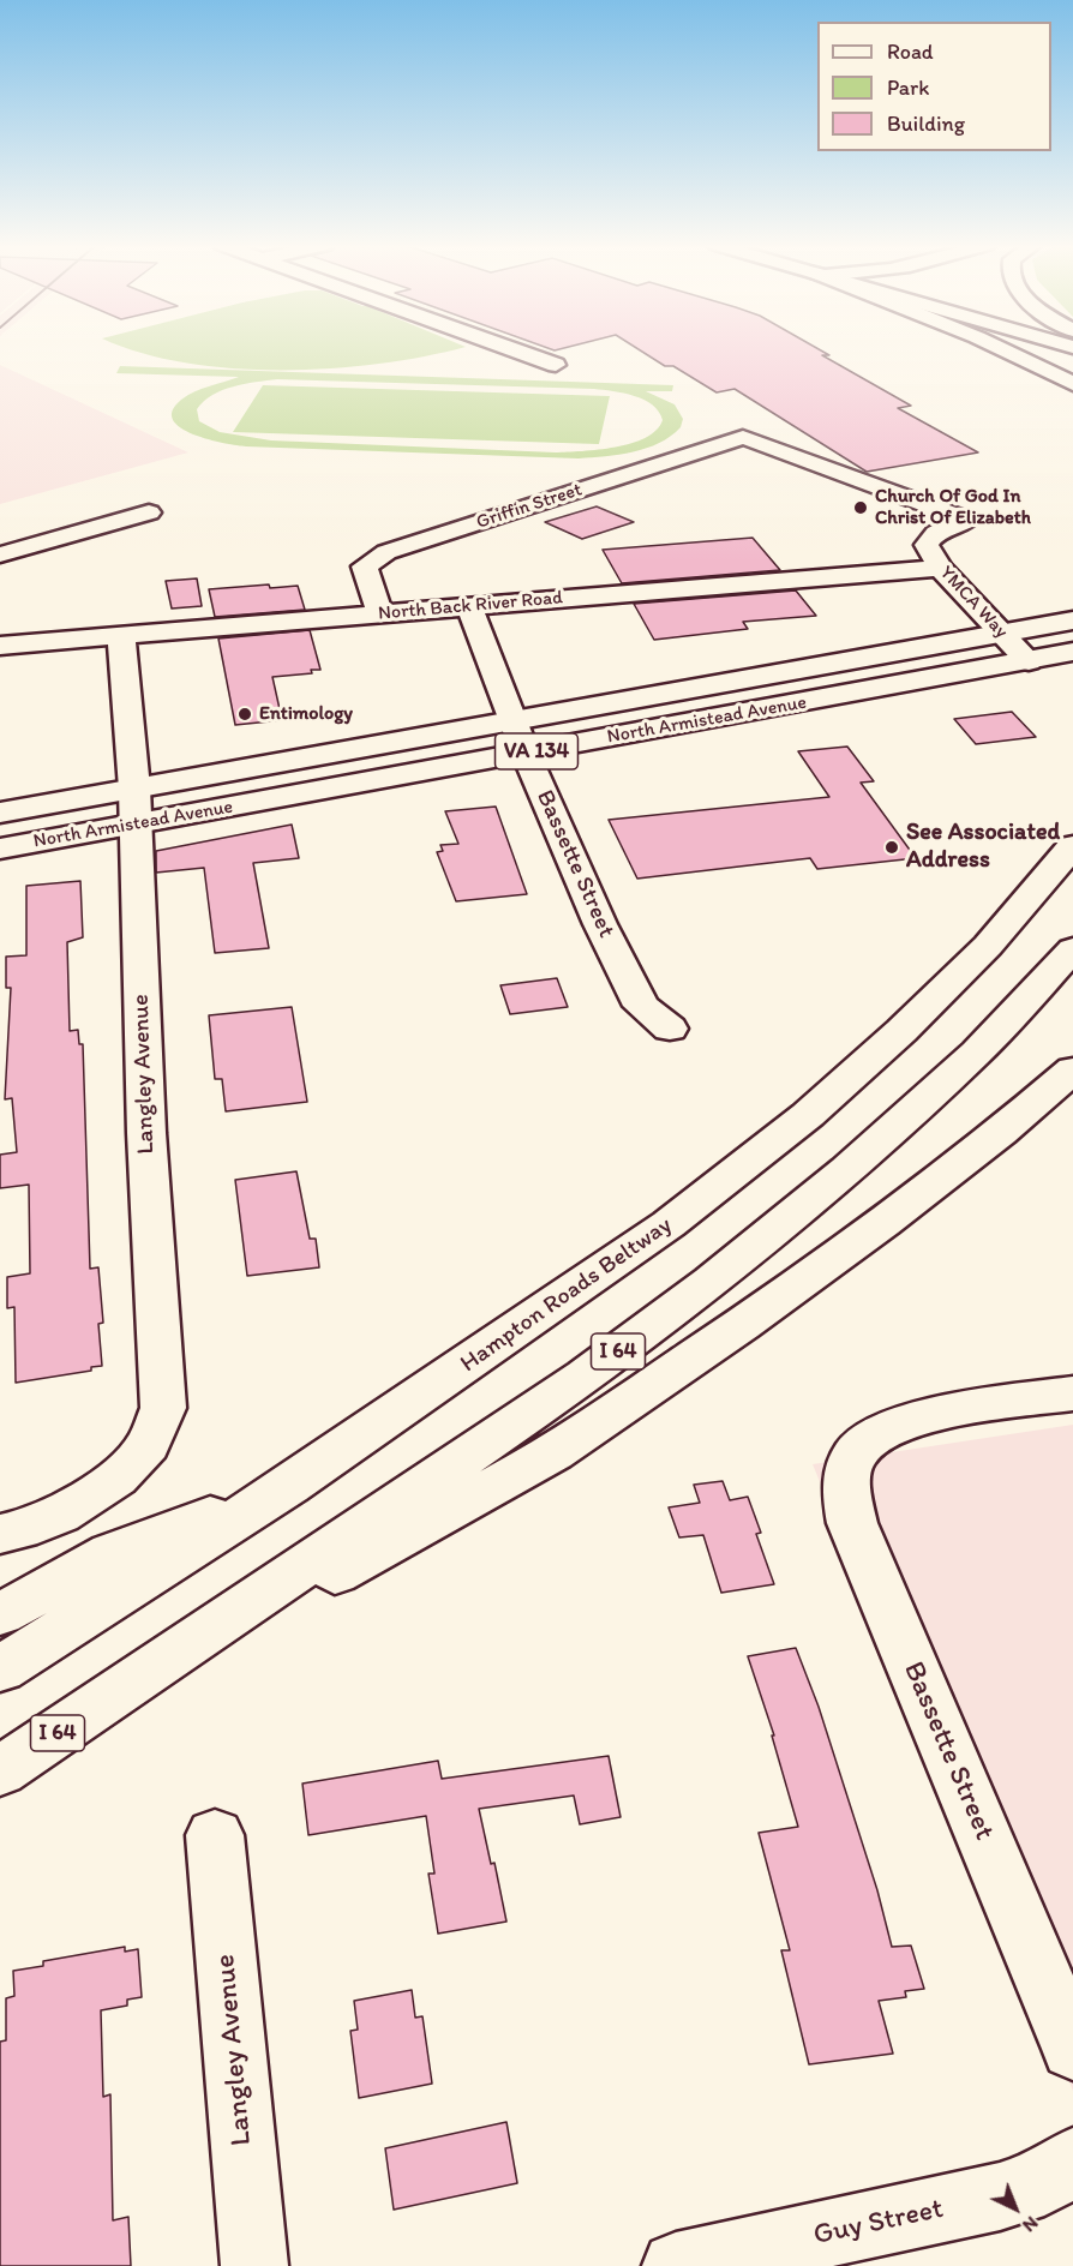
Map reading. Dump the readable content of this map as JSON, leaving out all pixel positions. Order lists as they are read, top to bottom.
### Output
{
  "streets": {
    "main road": [
      "Griffin Street",
      "YMCA Way",
      "North Back River Road",
      "North Armistead Avenue",
      "VA 134",
      "Bassette Street",
      "Langley Avenue",
      "Hampton Roads Beltway",
      "I 64",
      "Guy Street"
    ]
  },
  "crossings": [
    ["Griffin Street", "YMCA Way"],
    ["Griffin Street", "North Back River Road"],
    ["YMCA Way", "North Back River Road"],
    ["YMCA Way", "North Armistead Avenue"],
    ["North Back River Road", "Bassette Street"],
    ["North Back River Road", "Langley Avenue"],
    ["North Armistead Avenue", "Bassette Street"],
    ["North Armistead Avenue", "Langley Avenue"]
  ],
  "places": ["Church Of God In Christ Of Elizabeth", "Entimology", "See Associated Address"],
  "legend": ["Road", "Park", "Building"],
  "north": "bottom right"
}
